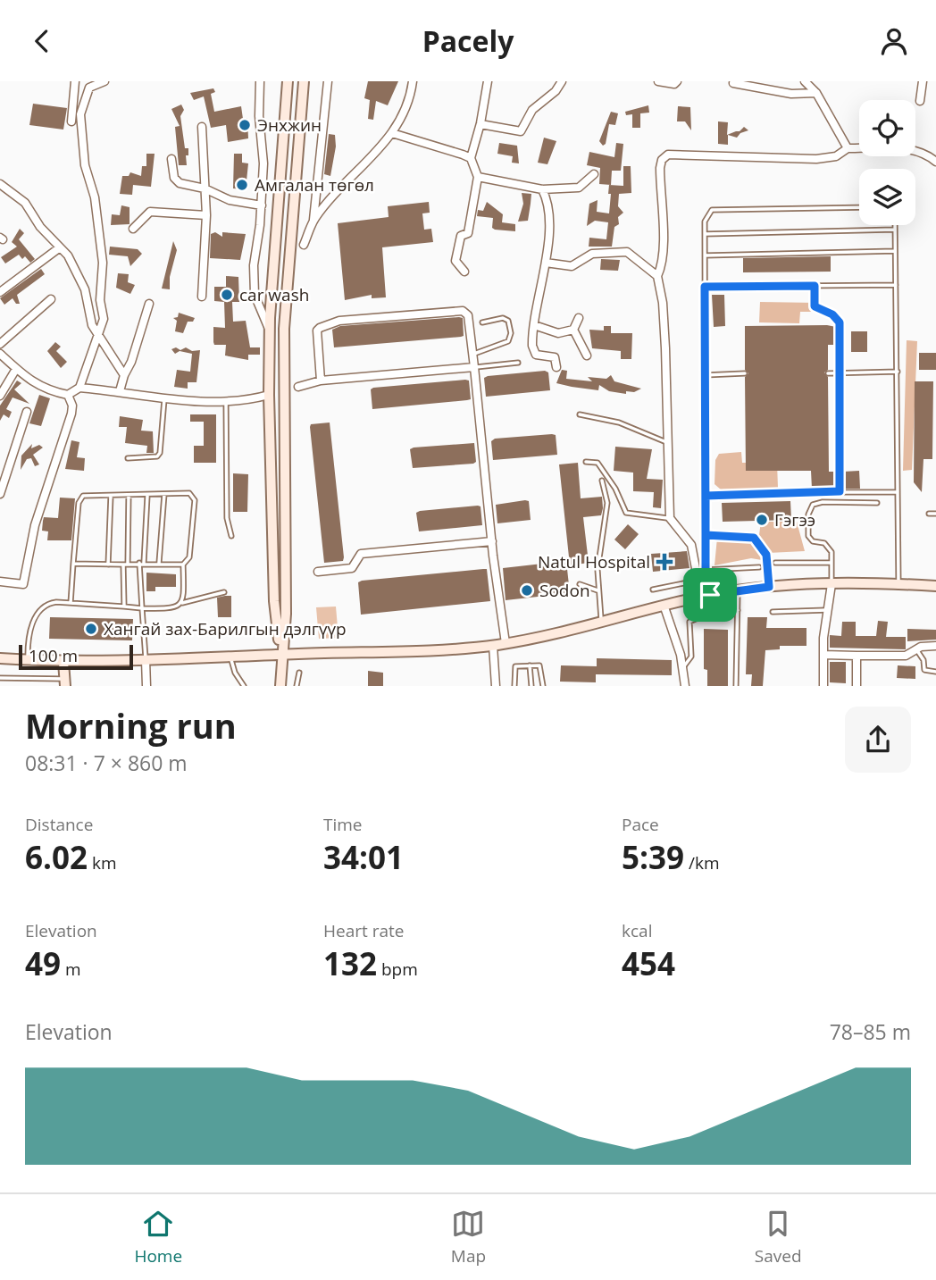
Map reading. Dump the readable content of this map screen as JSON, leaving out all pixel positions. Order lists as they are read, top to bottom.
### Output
{
  "places": {
    "other": [
      "Энхжин",
      "Амгалан төгөл",
      "car wash",
      "Гэгээ",
      "Sodon",
      "Хангай зах-Барилгын дэлгүүр"
    ],
    "health": ["Natul Hospital"]
  },
  "scale_bar": "100 m",
  "page": {
    "header": "Pacely",
    "scale": "100 m",
    "heading": ["Morning run", "08:31 · 7 × 860 m"],
    "stats": [
      ["Distance", "6.02 km"],
      ["Time", "34:01"],
      ["Pace", "5:39 /km"],
      ["Elevation", "49 m"],
      ["Heart rate", "132 bpm"],
      ["kcal", "454"]
    ],
    "chart": ["Elevation", "78–85 m"],
    "tabs": ["Home", "Map", "Saved"]
  }
}
